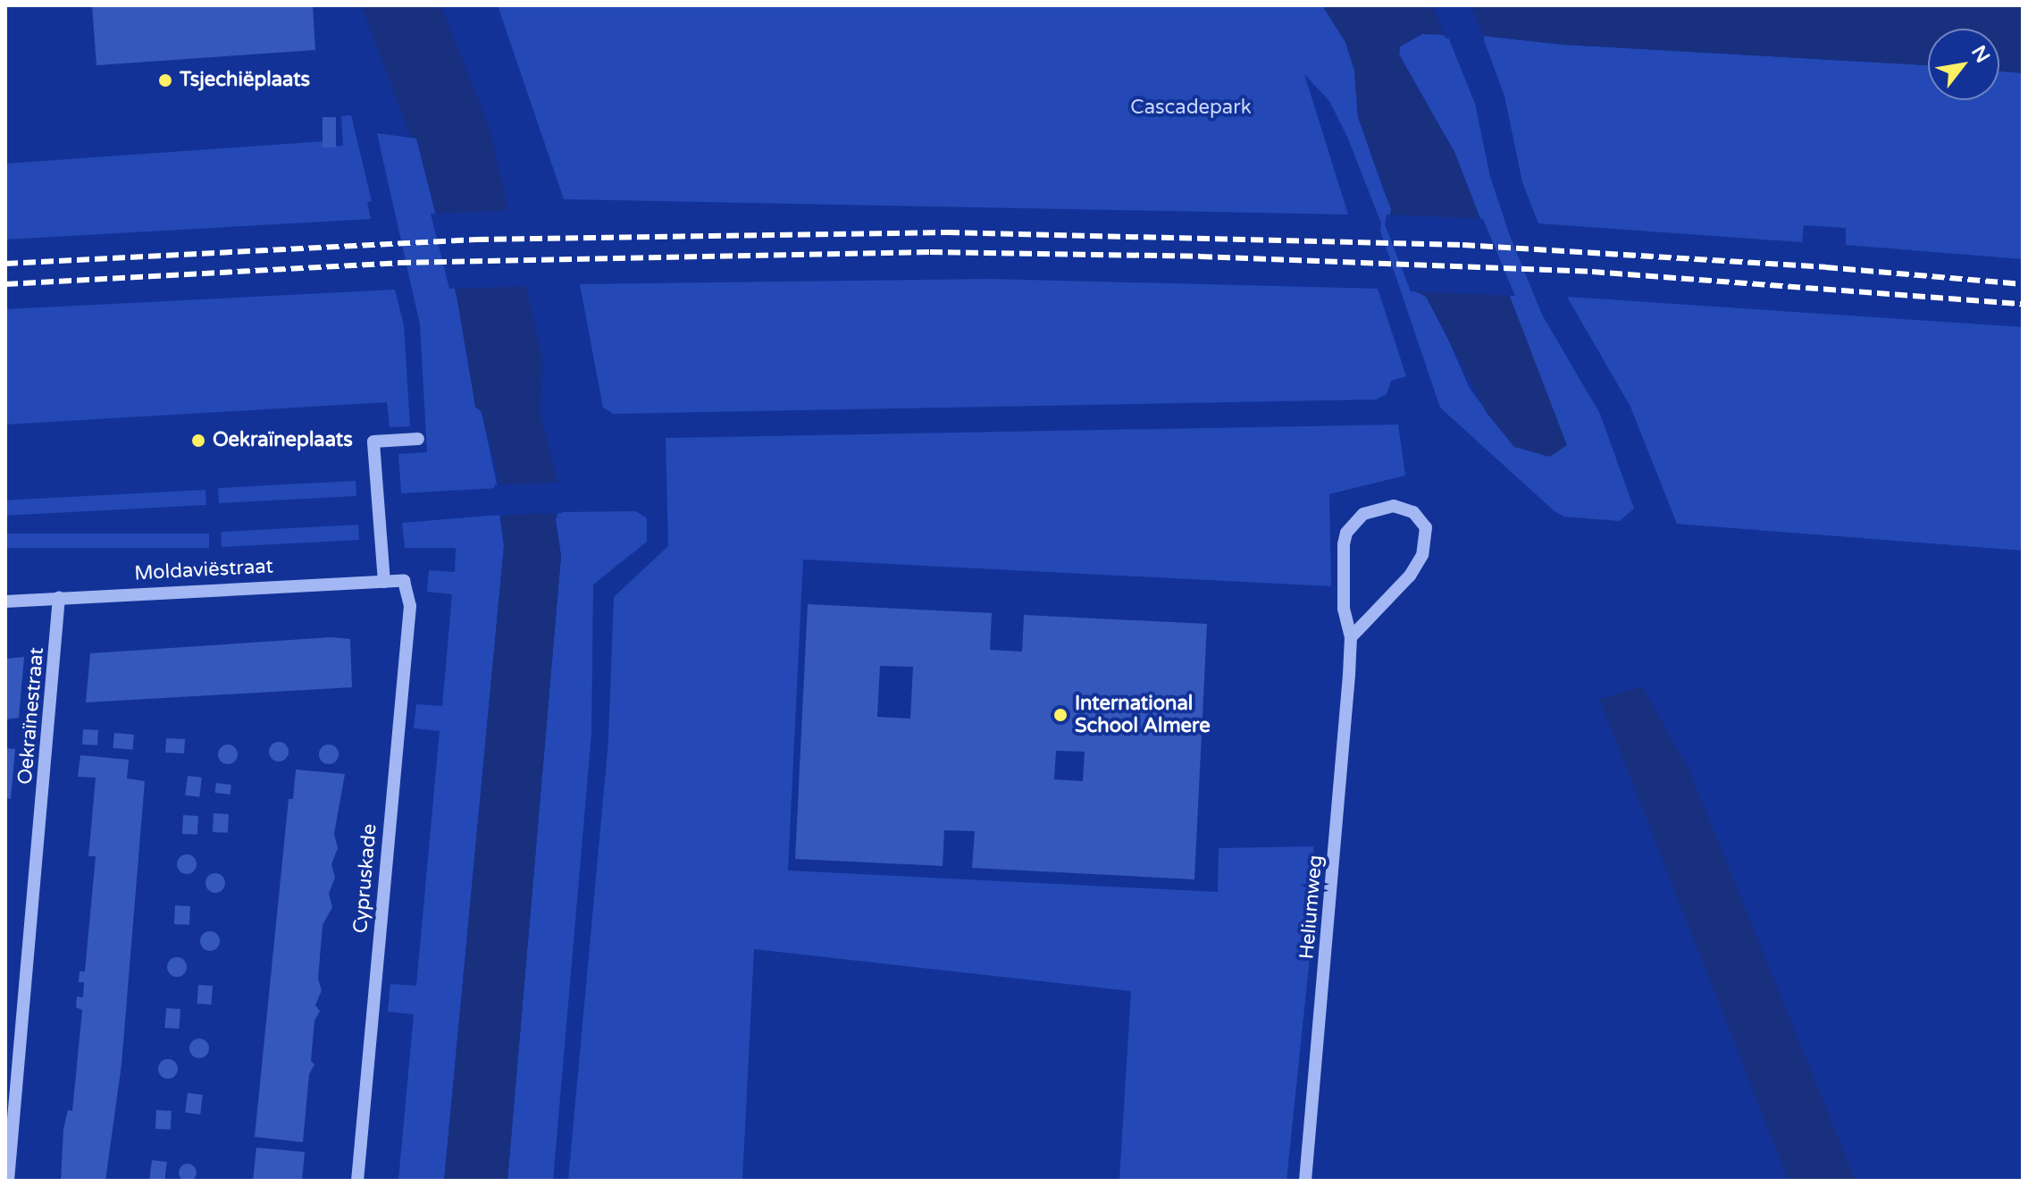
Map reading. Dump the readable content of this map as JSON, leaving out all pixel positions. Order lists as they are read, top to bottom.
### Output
{
  "streets": {
    "street": [
      "Moldaviëstraat",
      "Oekraïnestraat",
      "Cypruskade",
      "Heliumweg"
    ]
  },
  "crossings": [
    ["Moldaviëstraat", "Oekraïnestraat"],
    ["Moldaviëstraat", "Cypruskade"]
  ],
  "parks": ["Cascadepark"],
  "places": ["Tsjechiëplaats", "Oekraïneplaats", "International School Almere"],
  "north": "top right"
}
